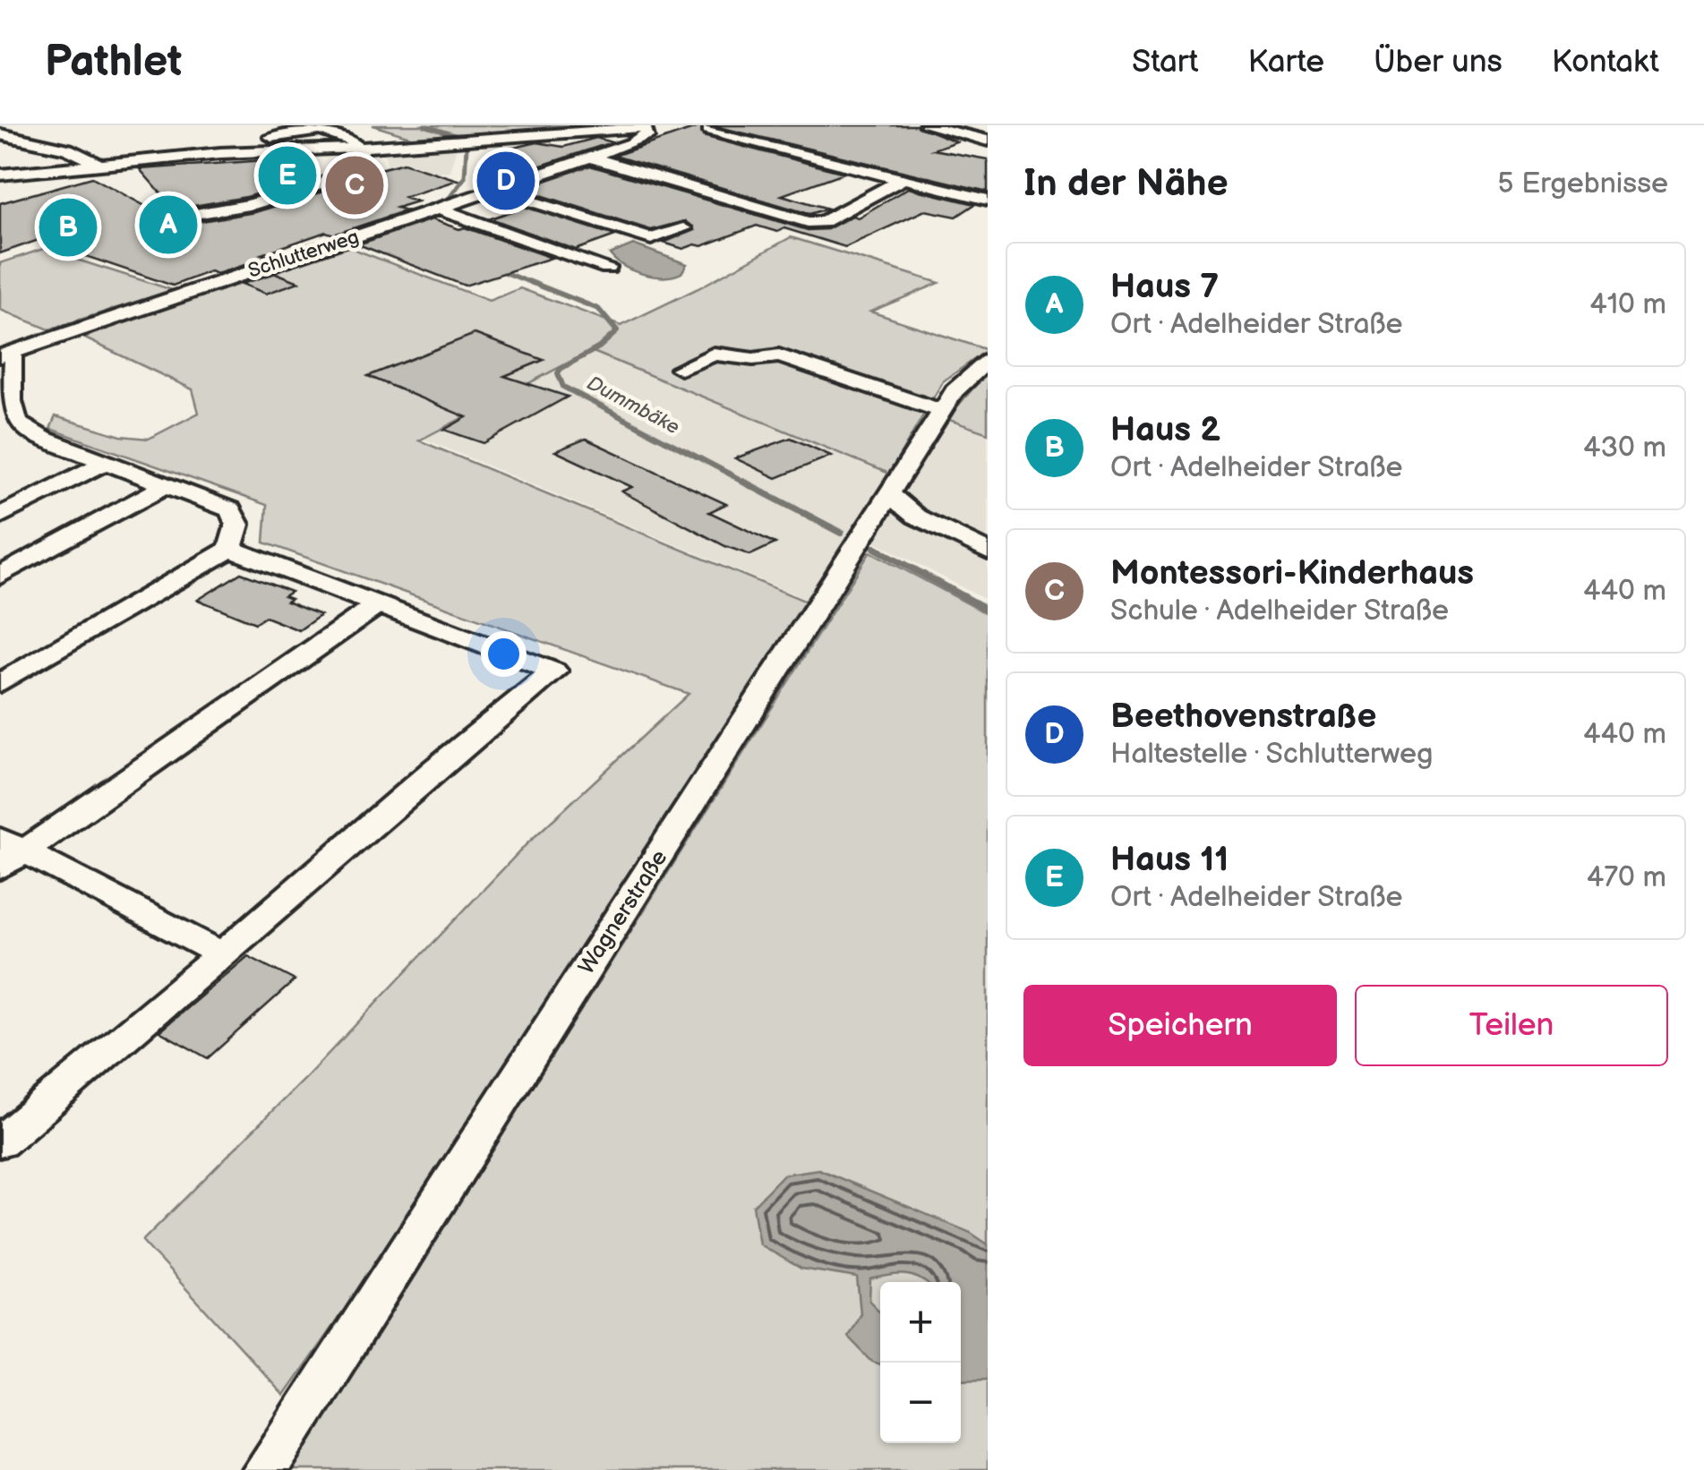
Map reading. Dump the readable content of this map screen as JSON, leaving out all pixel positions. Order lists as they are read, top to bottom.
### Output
{
  "streets": {
    "street": ["Schlutterweg", "Wagnerstraße"]
  },
  "water": ["Dummbäke"],
  "page": {
    "header": "Pathlet",
    "nav": [
      "Start",
      "Karte",
      "Über uns",
      "Kontakt"
    ],
    "heading": ["In der Nähe", "5 Ergebnisse"],
    "pins": [
      "E",
      "D",
      "C",
      "A",
      "B"
    ],
    "list": [
      {
        "mark": "A",
        "name": "Haus 7",
        "note": "Ort · Adelheider Straße",
        "value": "410 m"
      },
      {
        "mark": "B",
        "name": "Haus 2",
        "note": "Ort · Adelheider Straße",
        "value": "430 m"
      },
      {
        "mark": "C",
        "name": "Montessori-Kinderhaus",
        "note": "Schule · Adelheider Straße",
        "value": "440 m"
      },
      {
        "mark": "D",
        "name": "Beethovenstraße",
        "note": "Haltestelle · Schlutterweg",
        "value": "440 m"
      },
      {
        "mark": "E",
        "name": "Haus 11",
        "note": "Ort · Adelheider Straße",
        "value": "470 m"
      }
    ],
    "buttons": ["Speichern", "Teilen"],
    "map_buttons": ["+", "−"]
  }
}
